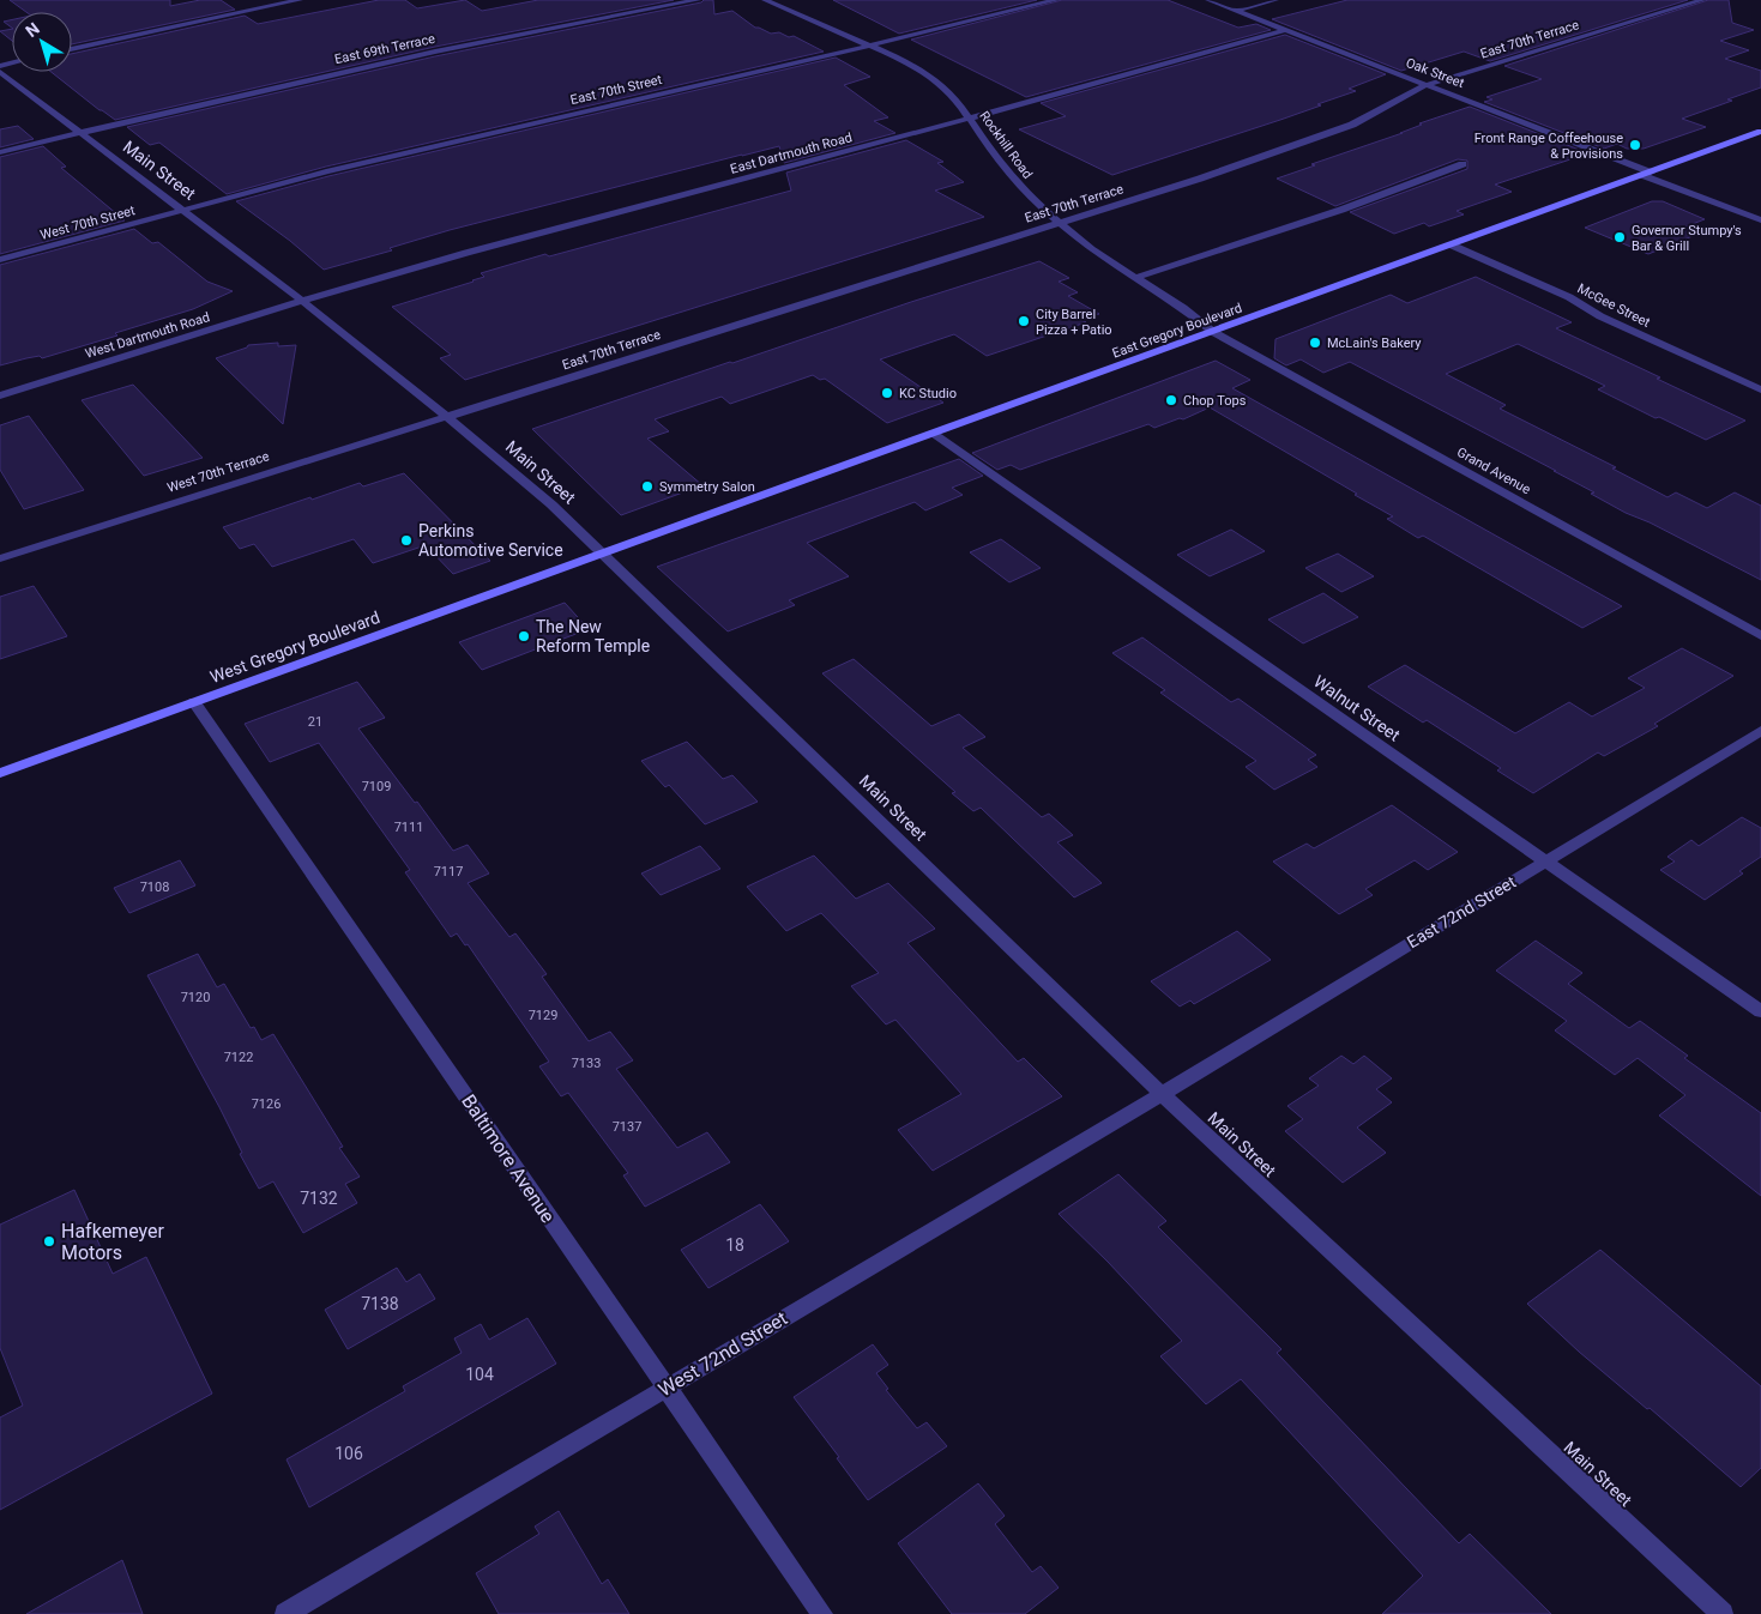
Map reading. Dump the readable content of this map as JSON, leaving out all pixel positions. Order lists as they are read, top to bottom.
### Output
{
  "streets": {
    "main road": ["East Gregory Boulevard", "West Gregory Boulevard"],
    "street": [
      "East 70th Terrace",
      "East 69th Terrace",
      "Oak Street",
      "East 70th Street",
      "Rockhill Road",
      "East Dartmouth Road",
      "Main Street",
      "West 70th Street",
      "McGee Street",
      "West Dartmouth Road",
      "Grand Avenue",
      "West 70th Terrace",
      "Walnut Street",
      "East 72nd Street",
      "Baltimore Avenue",
      "West 72nd Street"
    ]
  },
  "crossings": [
    ["East 70th Terrace", "Oak Street"],
    ["East 70th Terrace", "Rockhill Road"],
    ["East 70th Terrace", "Main Street"],
    ["East 70th Terrace", "West 70th Terrace"],
    ["East 69th Terrace", "Main Street"],
    ["Oak Street", "East Dartmouth Road"],
    ["Oak Street", "East Gregory Boulevard"],
    ["East 70th Street", "Rockhill Road"],
    ["East 70th Street", "Main Street"],
    ["East 70th Street", "West 70th Street"],
    ["Rockhill Road", "East Dartmouth Road"],
    ["Rockhill Road", "East Gregory Boulevard"],
    ["Rockhill Road", "Grand Avenue"],
    ["East Dartmouth Road", "Main Street"],
    ["East Dartmouth Road", "West Dartmouth Road"],
    ["Main Street", "West 70th Street"],
    ["Main Street", "East Gregory Boulevard"],
    ["Main Street", "West Dartmouth Road"],
    ["Main Street", "West 70th Terrace"],
    ["Main Street", "West Gregory Boulevard"],
    ["Main Street", "East 72nd Street"],
    ["Main Street", "West 72nd Street"],
    ["McGee Street", "East Gregory Boulevard"],
    ["East Gregory Boulevard", "Grand Avenue"],
    ["East Gregory Boulevard", "West Gregory Boulevard"],
    ["East Gregory Boulevard", "Walnut Street"],
    ["West Gregory Boulevard", "Baltimore Avenue"],
    ["Walnut Street", "East 72nd Street"],
    ["East 72nd Street", "West 72nd Street"],
    ["Baltimore Avenue", "West 72nd Street"]
  ],
  "places": [
    "Front Range Coffeehouse & Provisions",
    "Governor Stumpy's Bar & Grill",
    "City Barrel Pizza + Patio",
    "McLain's Bakery",
    "KC Studio",
    "Chop Tops",
    "Symmetry Salon",
    "Perkins Automotive Service",
    "The New Reform Temple",
    "Hafkemeyer Motors"
  ],
  "house_numbers": [
    "21",
    "7109",
    "7111",
    "7117",
    "7108",
    "7120",
    "7129",
    "7122",
    "7133",
    "7126",
    "7137",
    "7132",
    "18",
    "7138",
    "104",
    "106"
  ],
  "north": "top left"
}
